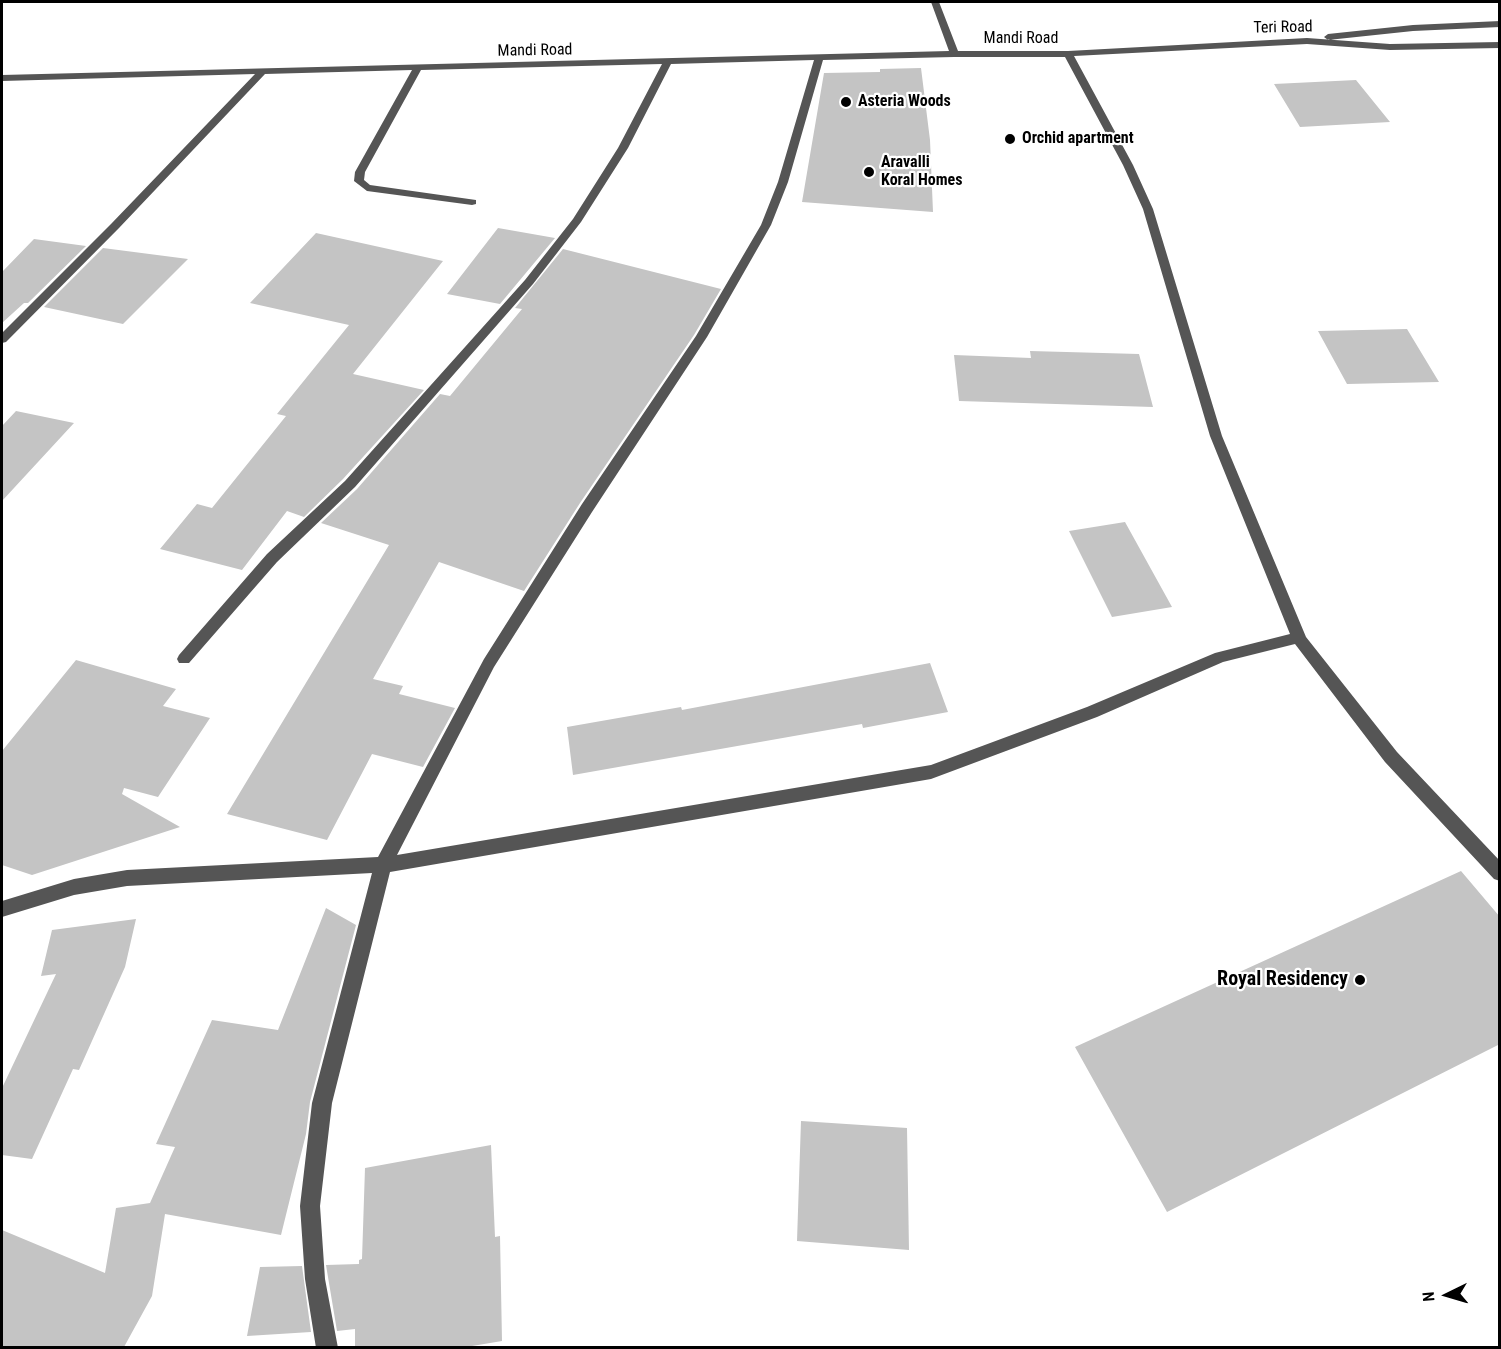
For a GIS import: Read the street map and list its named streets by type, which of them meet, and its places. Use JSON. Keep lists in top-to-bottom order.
{
  "streets": {
    "street": ["Teri Road", "Mandi Road"]
  },
  "crossings": [
    ["Teri Road", "Mandi Road"]
  ],
  "places": [
    "Asteria Woods",
    "Orchid apartment",
    "Aravalli Koral Homes",
    "Royal Residency"
  ],
  "north": "left"
}
